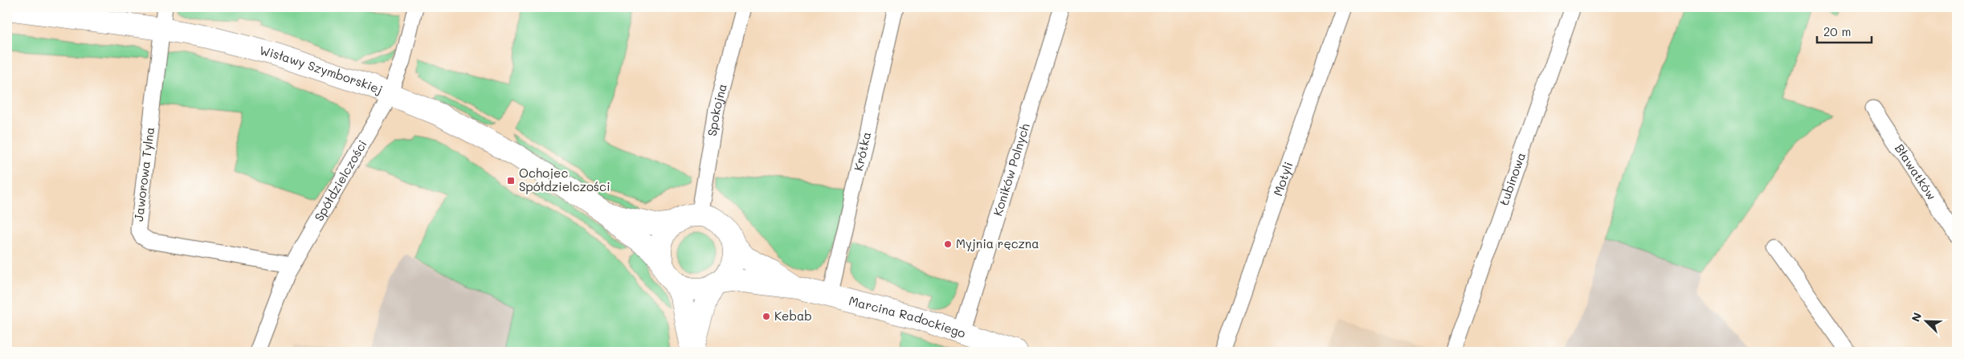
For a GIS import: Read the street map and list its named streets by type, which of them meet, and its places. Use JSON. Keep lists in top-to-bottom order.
{
  "streets": {
    "street": [
      "Wisławy Szymborskiej",
      "Spokojna",
      "Krótka",
      "Koników Polnych",
      "Bławatków",
      "Jaworowa Tylna",
      "Motyli",
      "Łubinowa",
      "Spółdzielczości",
      "Marcina Radockiego"
    ]
  },
  "crossings": [
    ["Wisławy Szymborskiej", "Spokojna"],
    ["Wisławy Szymborskiej", "Jaworowa Tylna"],
    ["Wisławy Szymborskiej", "Spółdzielczości"],
    ["Wisławy Szymborskiej", "Marcina Radockiego"],
    ["Spokojna", "Marcina Radockiego"],
    ["Krótka", "Marcina Radockiego"],
    ["Koników Polnych", "Marcina Radockiego"],
    ["Jaworowa Tylna", "Spółdzielczości"]
  ],
  "places": {
    "transit": ["Ochojec Spółdzielczości"],
    "other": ["Myjnia ręczna", "Kebab"]
  },
  "scale_bar": "20 m",
  "north": "top left"
}
